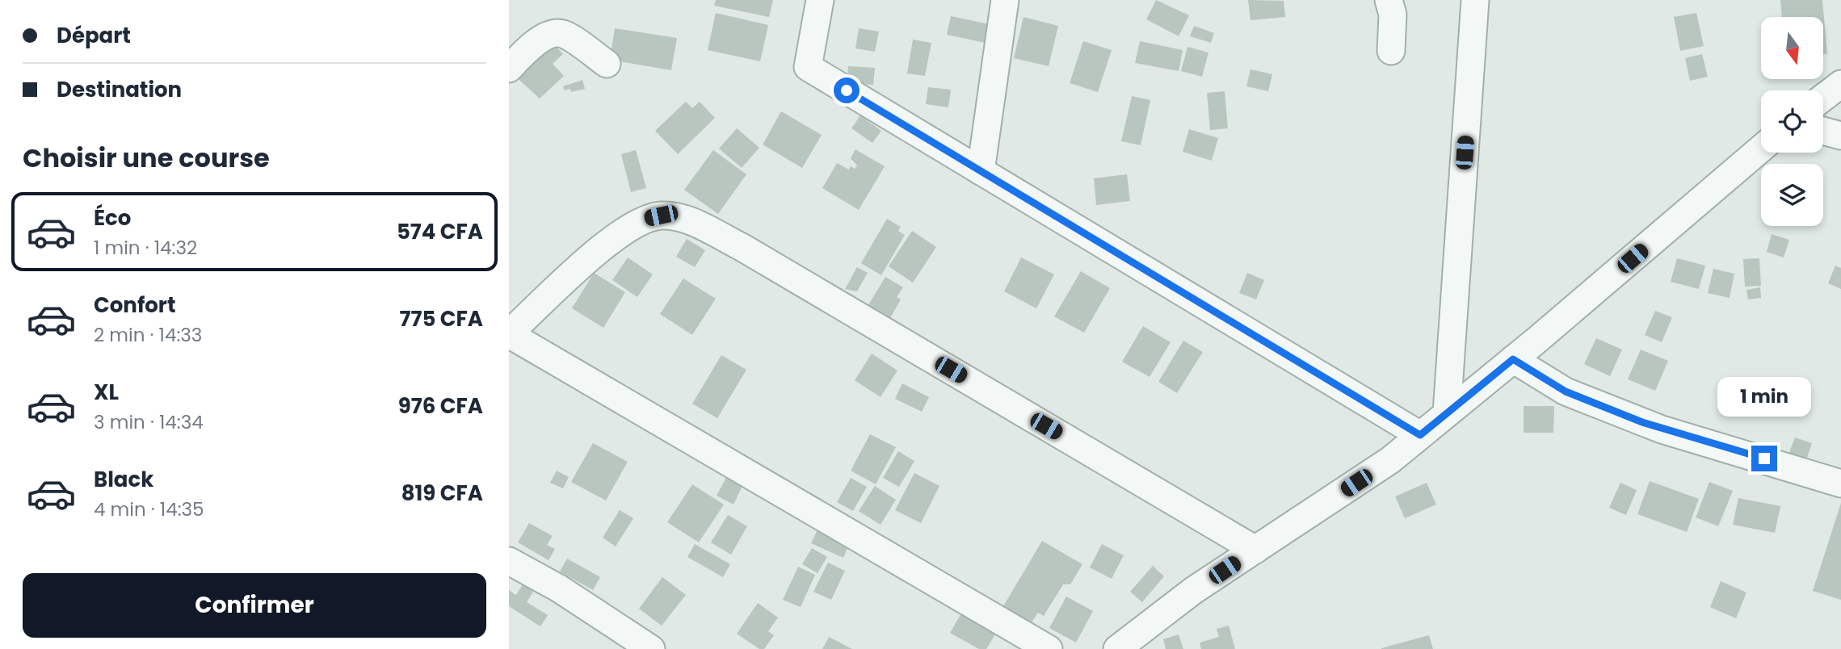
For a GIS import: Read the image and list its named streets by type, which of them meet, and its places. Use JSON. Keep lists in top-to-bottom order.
{
  "north": "bottom",
  "page": {
    "banner": ["Départ", "Destination"],
    "heading": "Choisir une course",
    "list": [
      {
        "name": "Éco",
        "note": "1 min · 14:32",
        "value": "574 CFA"
      },
      {
        "name": "Confort",
        "note": "2 min · 14:33",
        "value": "775 CFA"
      },
      {
        "name": "XL",
        "note": "3 min · 14:34",
        "value": "976 CFA"
      },
      {
        "name": "Black",
        "note": "4 min · 14:35",
        "value": "819 CFA"
      }
    ],
    "bubble": "1 min",
    "buttons": "Confirmer"
  }
}
